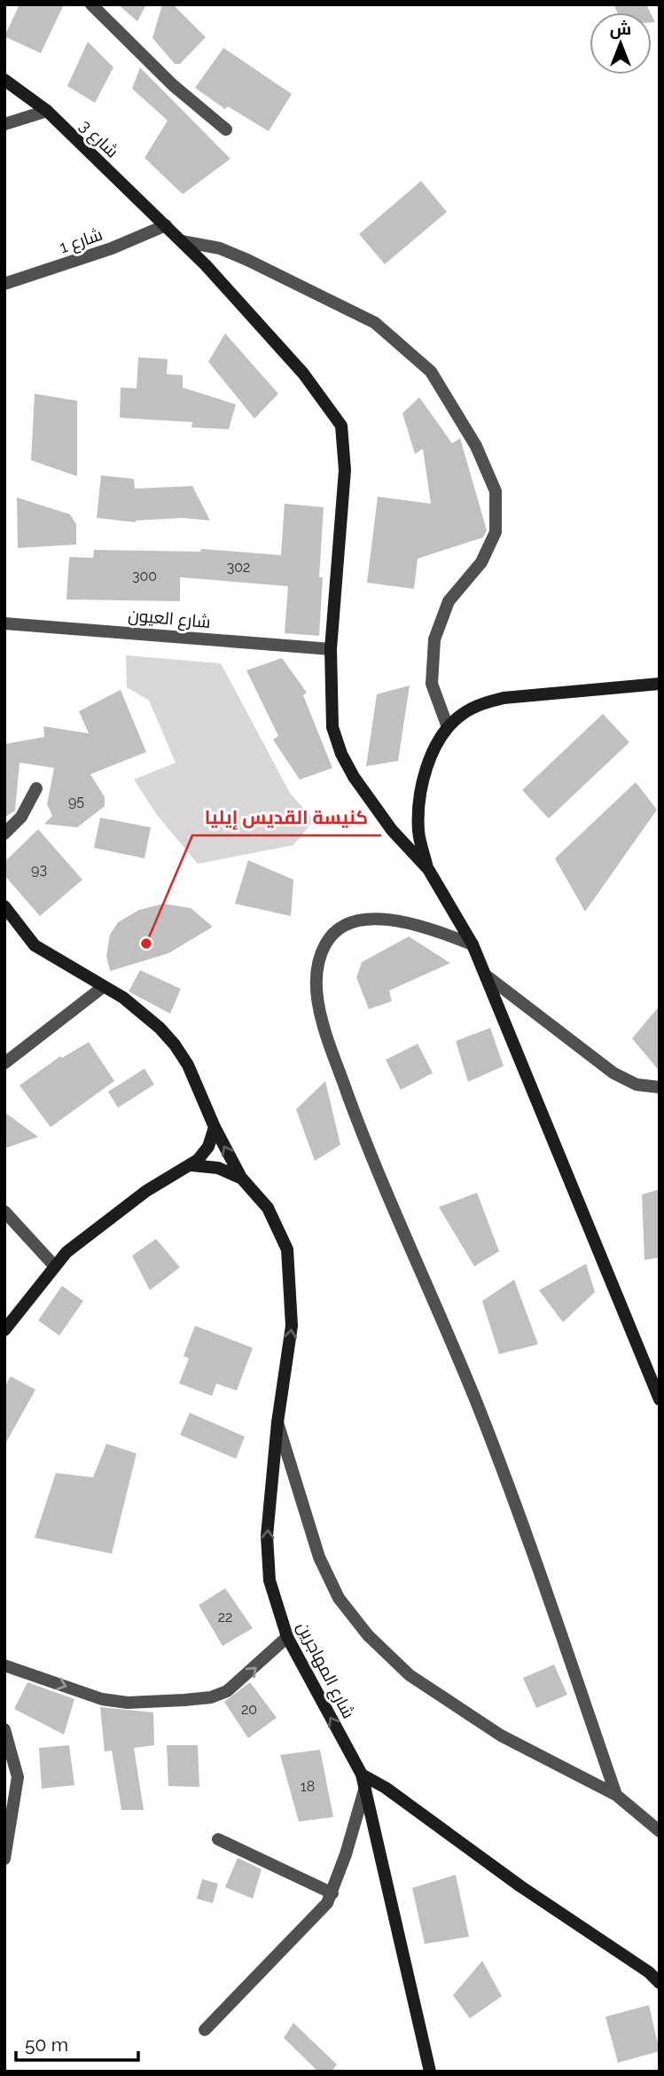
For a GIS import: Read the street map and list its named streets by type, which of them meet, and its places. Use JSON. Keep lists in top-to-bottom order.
{
  "streets": {
    "street": [
      "شارع 3",
      "شارع 1",
      "شارع العيون",
      "شارع المهاجرين"
    ]
  },
  "crossings": [
    ["شارع 3", "شارع 1"],
    ["شارع 3", "شارع العيون"]
  ],
  "one_way": ["شارع المهاجرين"],
  "places": ["كنيسة القديس إيليا"],
  "house_numbers": [
    "302",
    "300",
    "95",
    "93",
    "22",
    "20",
    "18"
  ],
  "scale_bar": "50 m",
  "north": "top"
}
